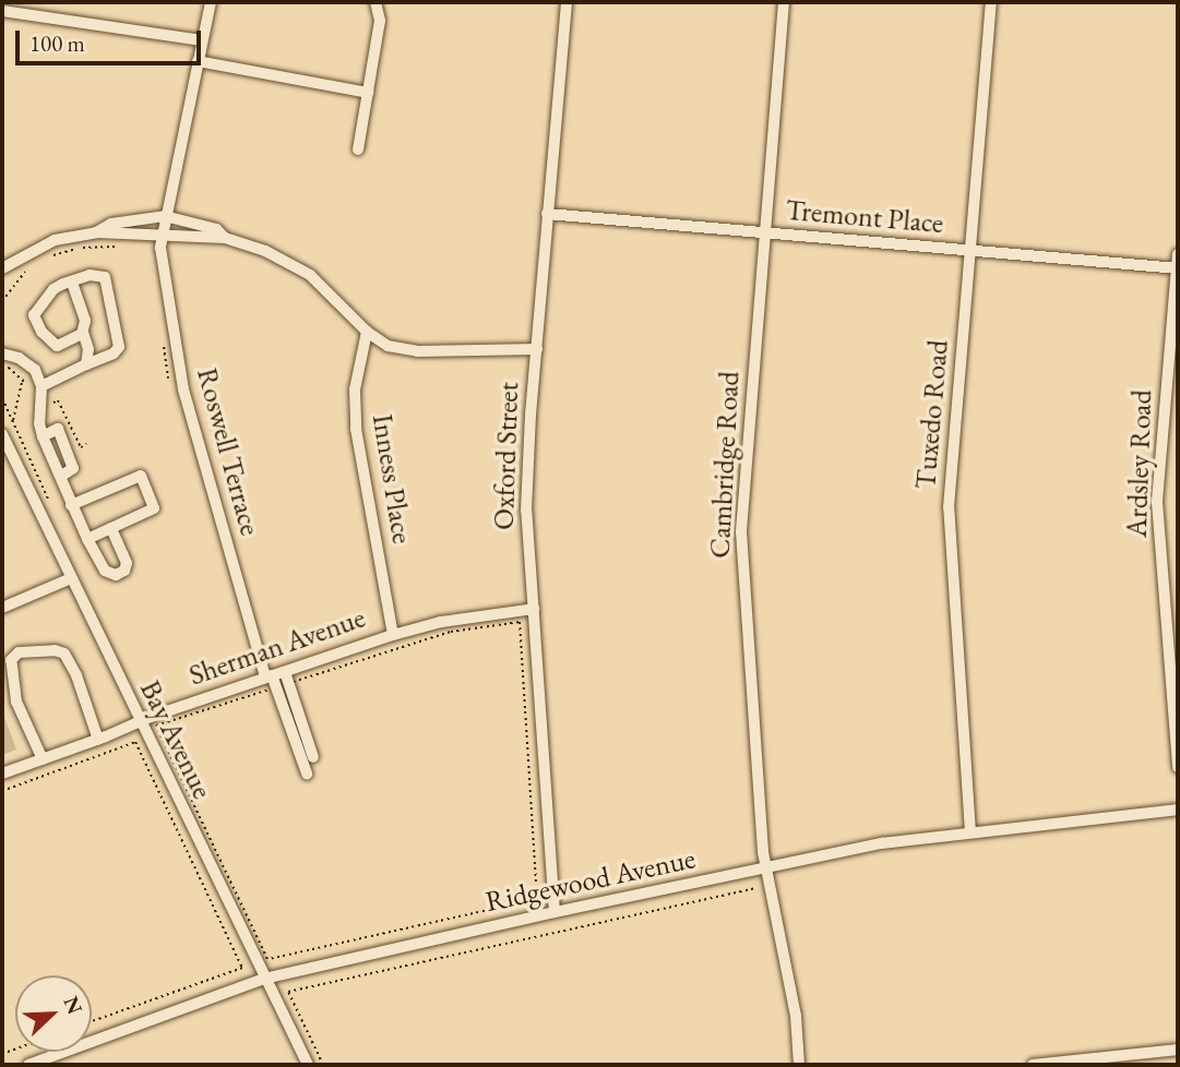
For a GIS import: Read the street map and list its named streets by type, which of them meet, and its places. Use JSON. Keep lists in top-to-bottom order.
{
  "streets": {
    "street": [
      "Tremont Place",
      "Tuxedo Road",
      "Roswell Terrace",
      "Oxford Street",
      "Ardsley Road",
      "Cambridge Road",
      "Inness Place",
      "Sherman Avenue",
      "Bay Avenue",
      "Ridgewood Avenue"
    ]
  },
  "crossings": [
    ["Tremont Place", "Tuxedo Road"],
    ["Tremont Place", "Oxford Street"],
    ["Tremont Place", "Ardsley Road"],
    ["Tremont Place", "Cambridge Road"],
    ["Tuxedo Road", "Ridgewood Avenue"],
    ["Roswell Terrace", "Sherman Avenue"],
    ["Oxford Street", "Sherman Avenue"],
    ["Oxford Street", "Ridgewood Avenue"],
    ["Cambridge Road", "Ridgewood Avenue"],
    ["Inness Place", "Sherman Avenue"],
    ["Sherman Avenue", "Bay Avenue"],
    ["Bay Avenue", "Ridgewood Avenue"]
  ],
  "scale_bar": "100 m",
  "north": "top right"
}
